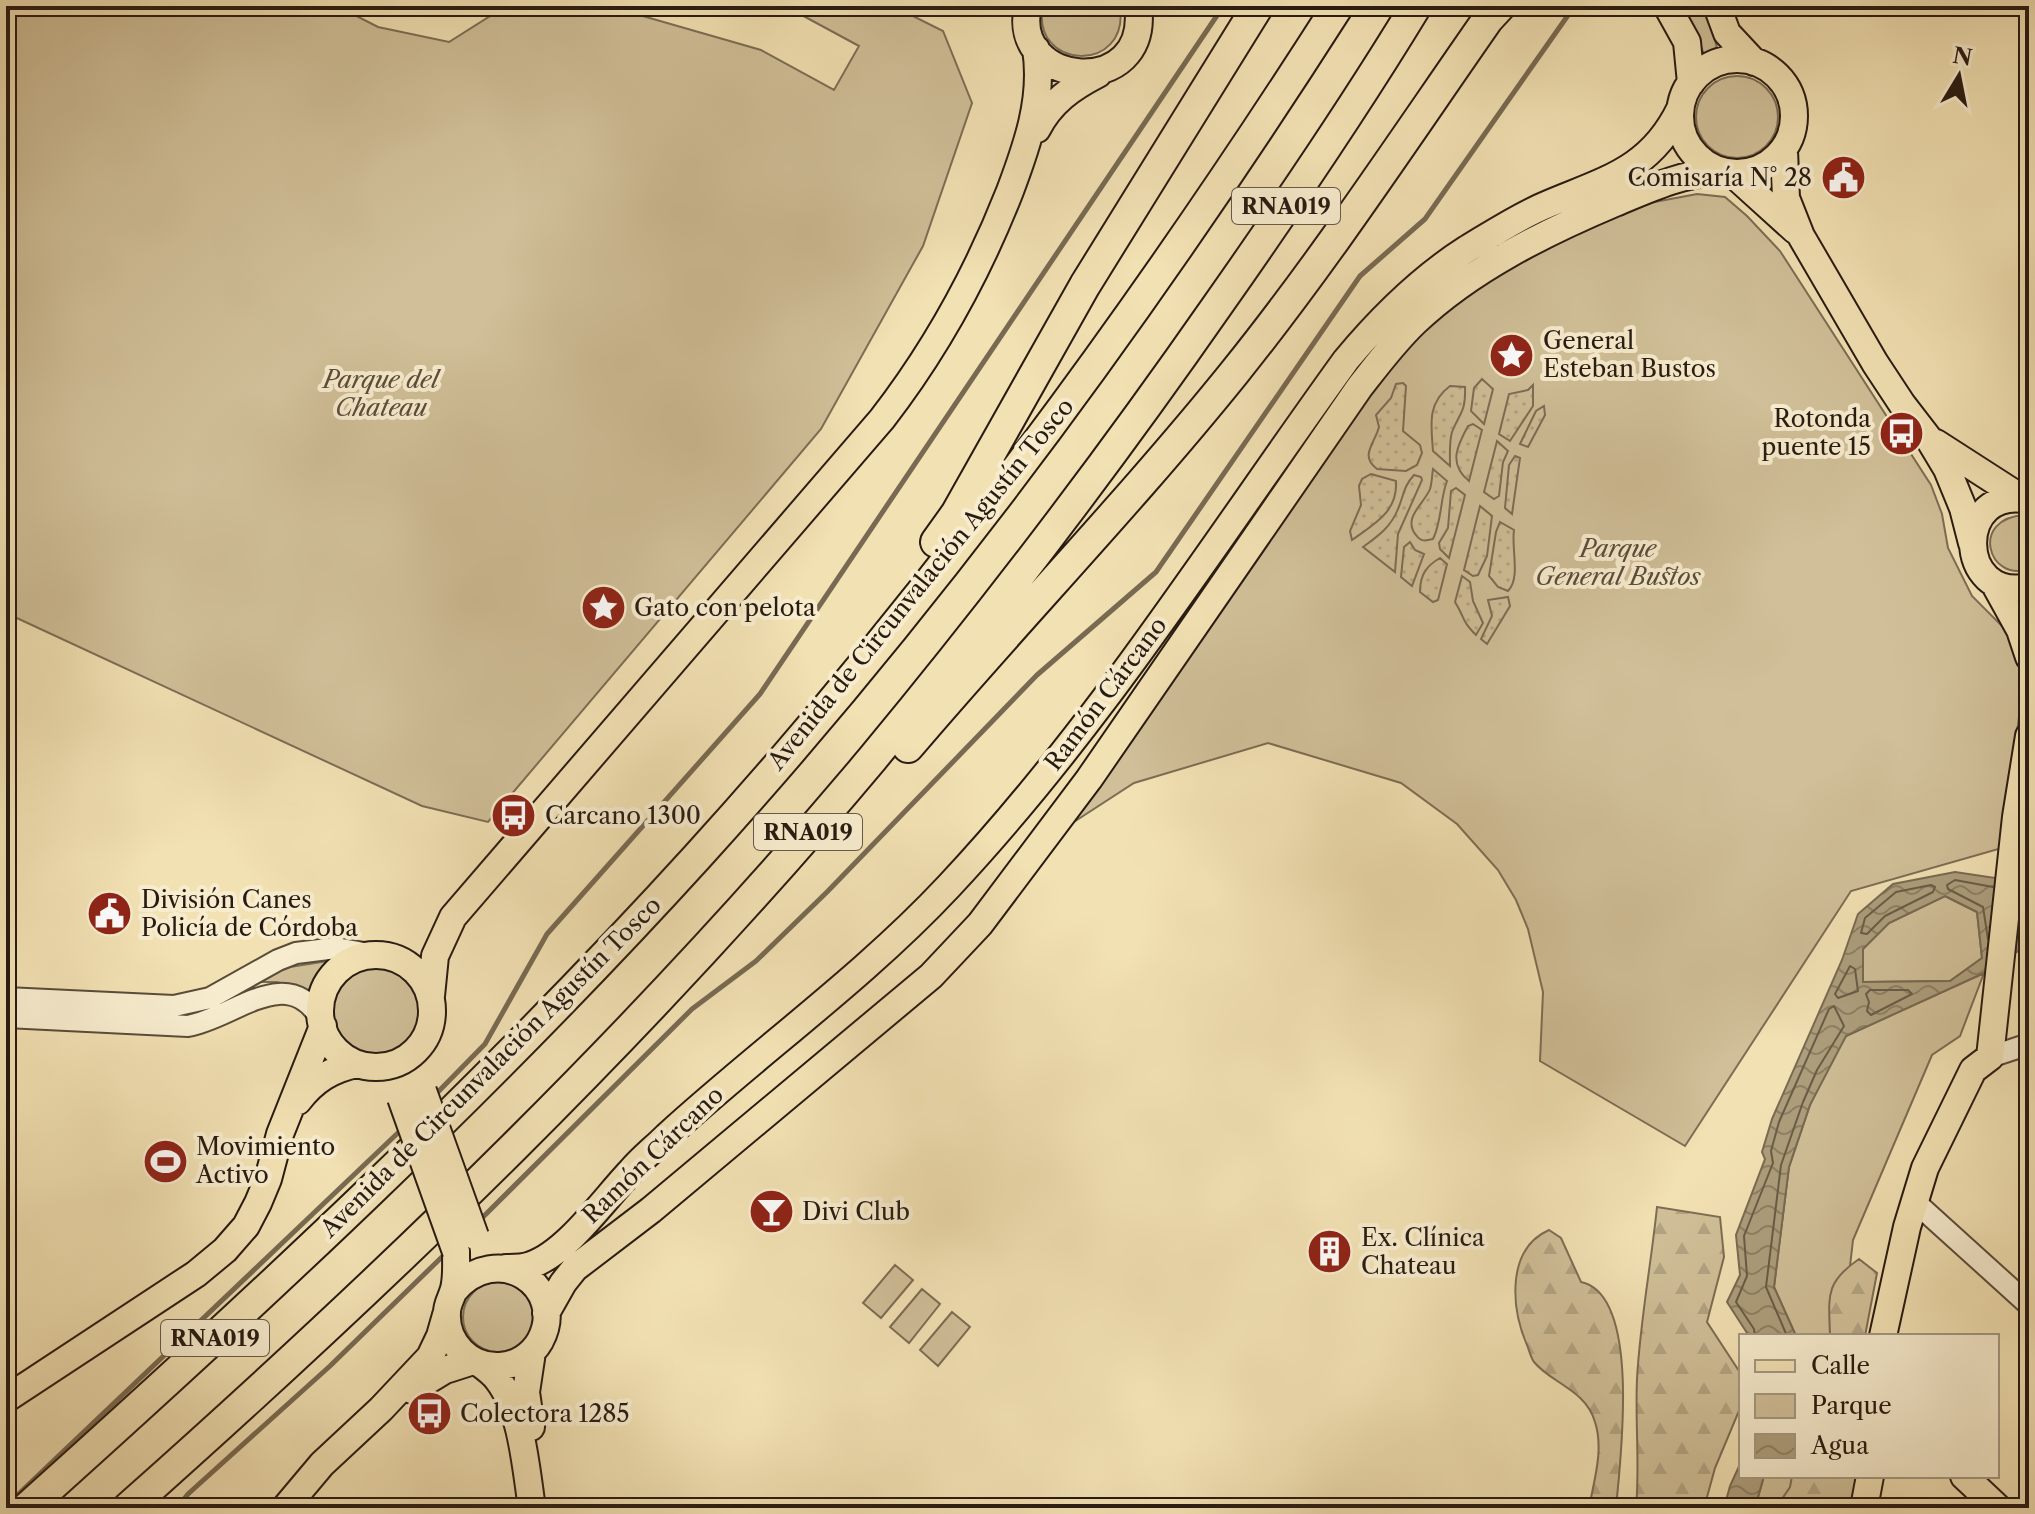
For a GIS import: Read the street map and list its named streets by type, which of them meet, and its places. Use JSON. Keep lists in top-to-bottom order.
{
  "streets": {
    "highway": ["RNA019", "Avenida de Circunvalación Agustín Tosco"],
    "main road": ["Ramón Cárcano"]
  },
  "parks": ["Parque del Chateau", "Parque General Bustos"],
  "places": {
    "public building": ["Comisaría N° 28", "División Canes Policía de Córdoba"],
    "place": ["General Esteban Bustos", "Gato con pelota"],
    "bus stop": ["Rotonda puente 15", "Carcano 1300", "Colectora 1285"],
    "sports": ["Movimiento Activo"],
    "bar": ["Divi Club"],
    "building": ["Ex. Clínica Chateau"]
  },
  "legend": ["Calle", "Parque", "Agua"],
  "north": "top"
}
